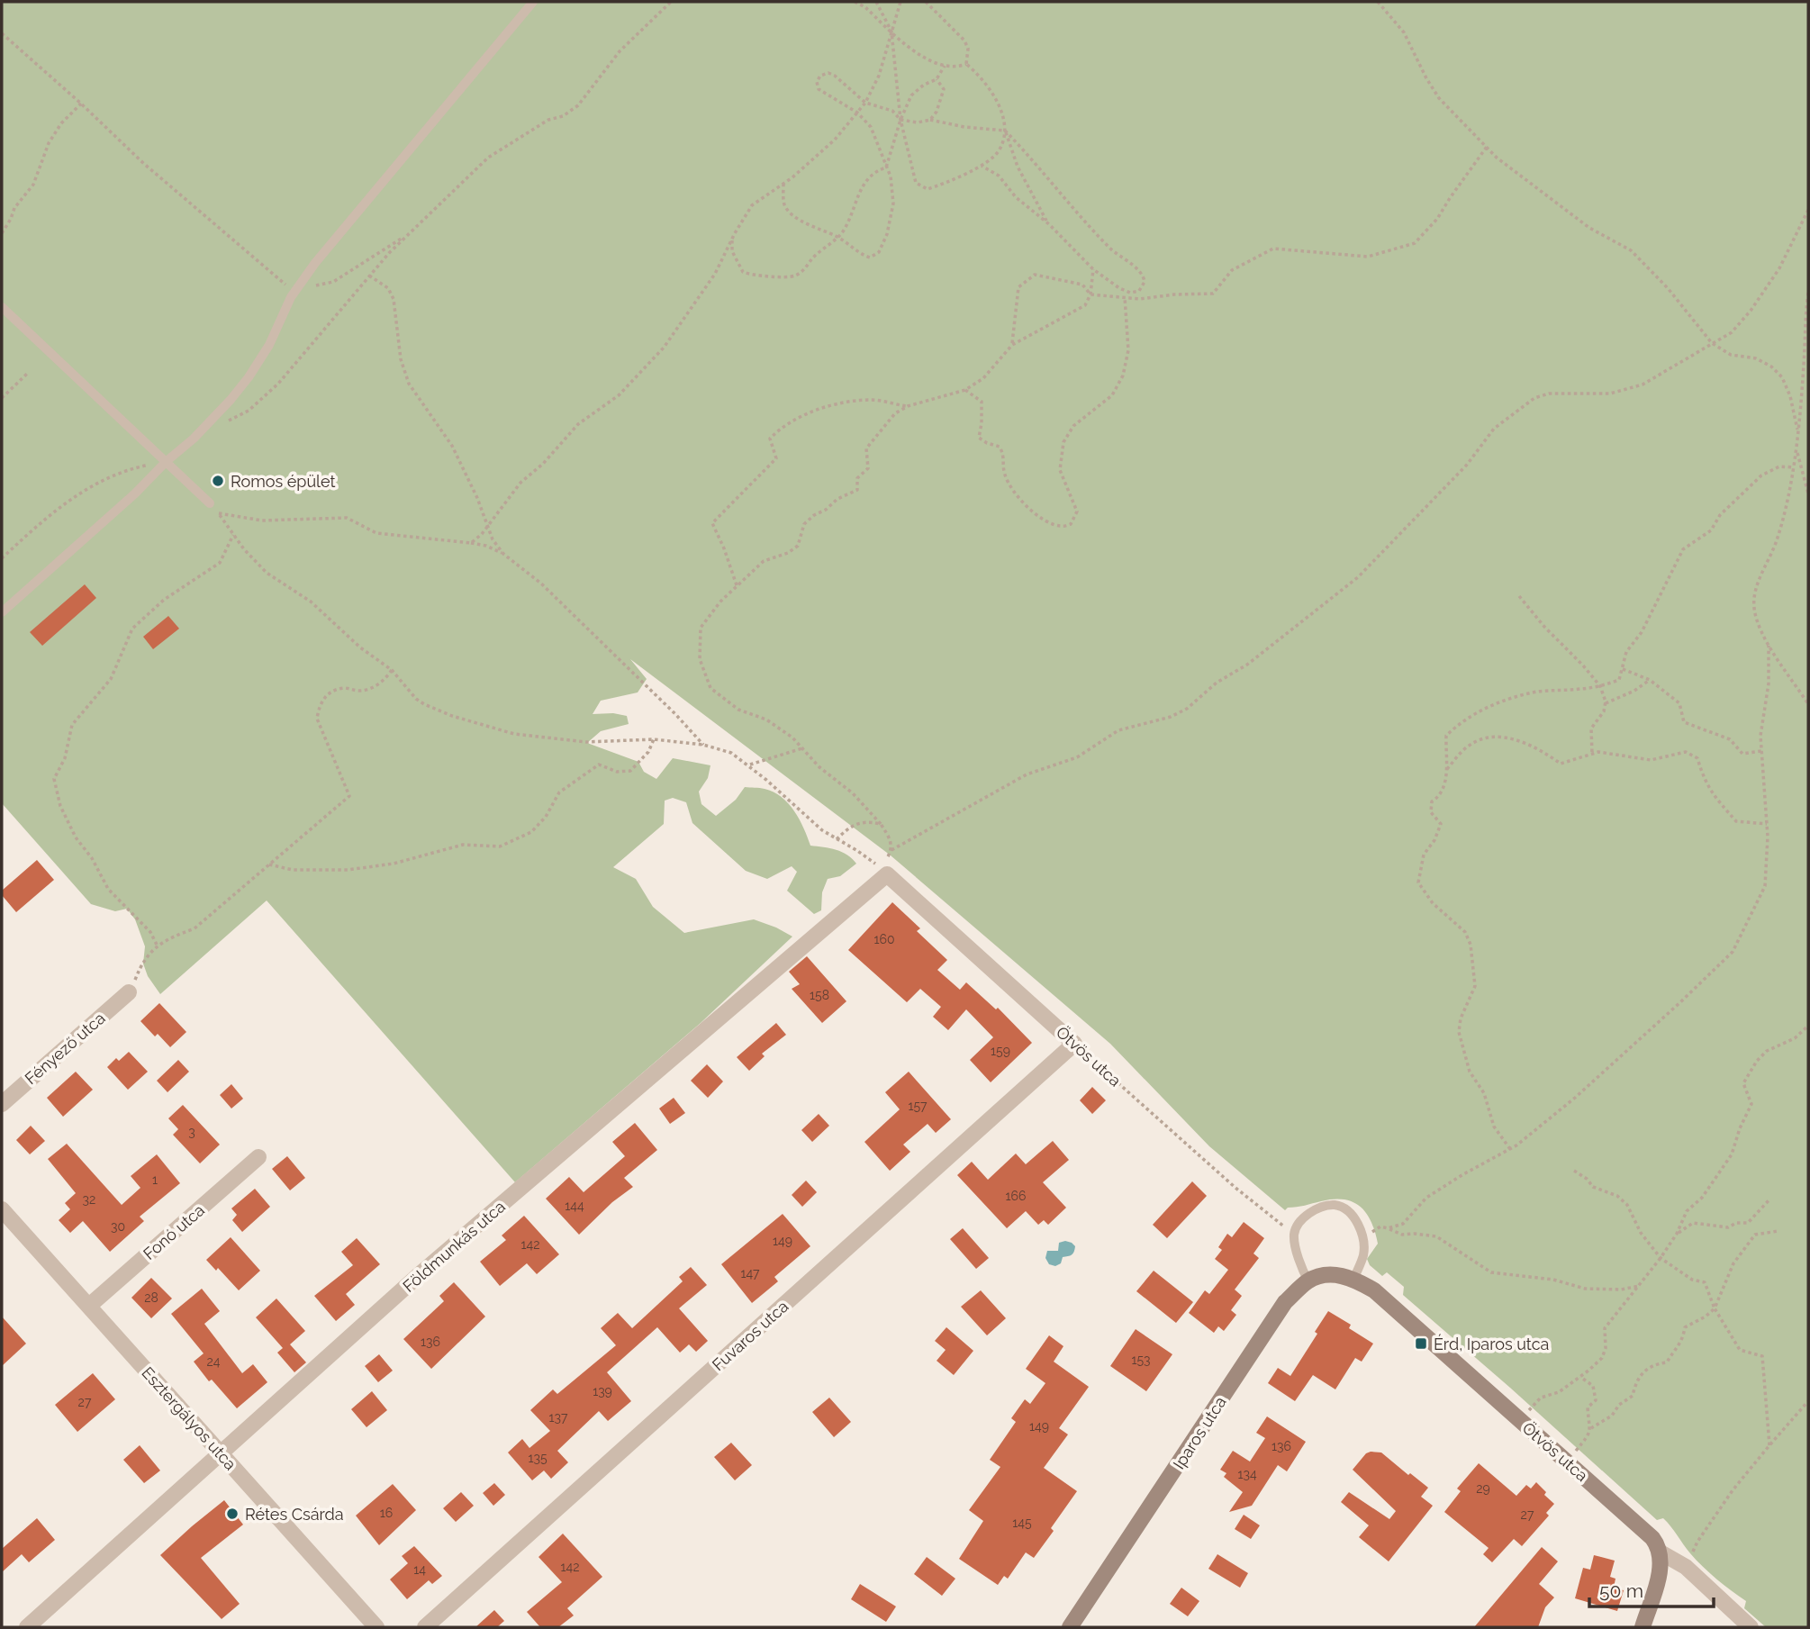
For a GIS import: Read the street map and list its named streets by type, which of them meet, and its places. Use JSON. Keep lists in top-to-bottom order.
{
  "streets": {
    "street": [
      "Fényező utca",
      "Ötvös utca",
      "Fonó utca",
      "Földmunkás utca",
      "Fuvaros utca",
      "Esztergályos utca",
      "Iparos utca"
    ]
  },
  "crossings": [
    ["Ötvös utca", "Földmunkás utca"],
    ["Ötvös utca", "Fuvaros utca"],
    ["Ötvös utca", "Iparos utca"],
    ["Fonó utca", "Esztergályos utca"],
    ["Földmunkás utca", "Esztergályos utca"]
  ],
  "places": {
    "other": ["Romos épület", "Rétes Csárda"],
    "transit": ["Érd, Iparos utca"]
  },
  "house_numbers": [
    "160",
    "158",
    "159",
    "157",
    "3",
    "1",
    "166",
    "32",
    "144",
    "30",
    "149",
    "142",
    "147",
    "28",
    "136",
    "153",
    "24",
    "139",
    "27",
    "137",
    "149",
    "136",
    "135",
    "134",
    "29",
    "16",
    "27",
    "145",
    "142",
    "14"
  ],
  "scale_bar": "50 m"
}
